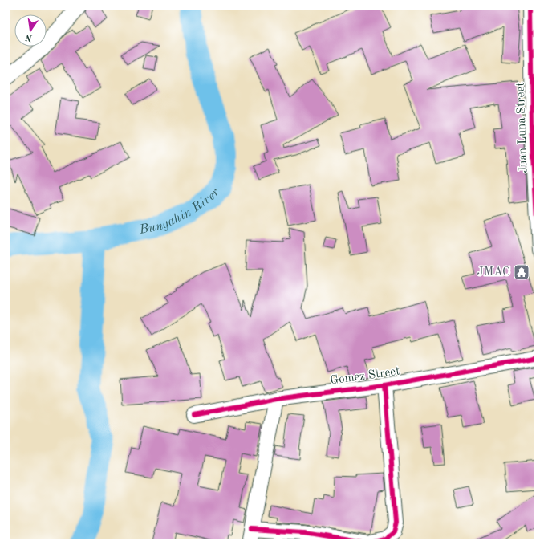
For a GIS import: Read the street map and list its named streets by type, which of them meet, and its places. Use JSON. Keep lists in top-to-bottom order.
{
  "streets": {
    "street": ["Juan Luna Street", "Gomez Street"]
  },
  "water": ["Bungahin River"],
  "places": {
    "temple": ["JMAC"]
  },
  "north": "bottom"
}
